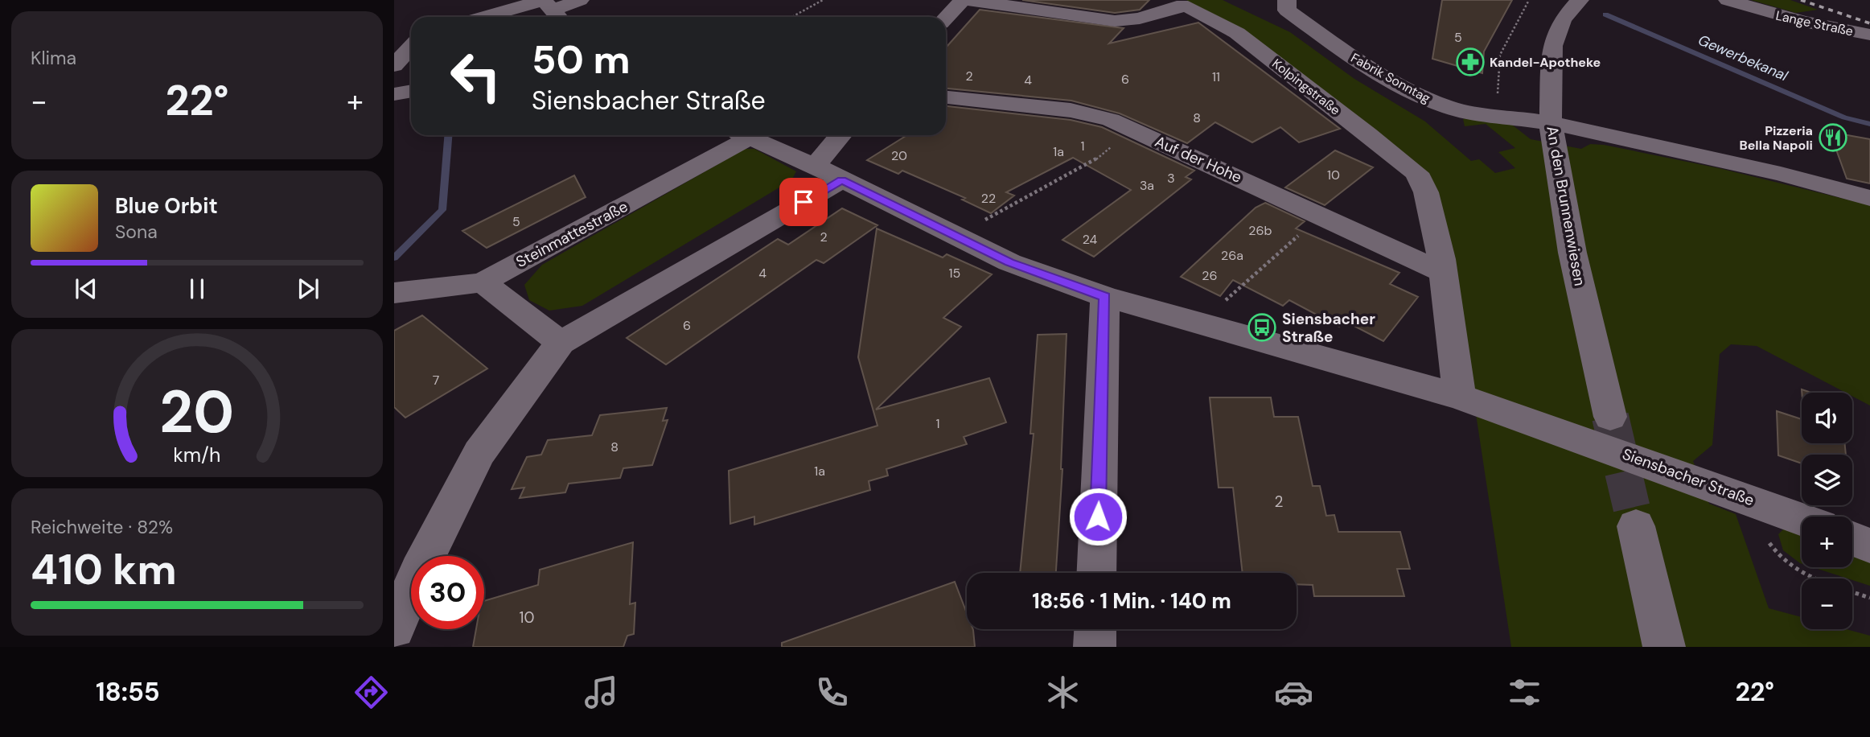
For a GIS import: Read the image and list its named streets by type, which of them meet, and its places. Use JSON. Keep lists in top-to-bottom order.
{
  "streets": {
    "street": [
      "Lange Straße",
      "Fabrik Sonntag",
      "Kolpingstraße",
      "Auf der Hohe",
      "An den Brunnenwiesen",
      "Steinmattestraße",
      "Siensbacher Straße"
    ]
  },
  "crossings": [
    ["Fabrik Sonntag", "An den Brunnenwiesen"],
    ["Kolpingstraße", "Auf der Hohe"],
    ["Kolpingstraße", "Siensbacher Straße"]
  ],
  "water": ["Gewerbekanal"],
  "places": {
    "pharmacy": ["Kandel-Apotheke"],
    "restaurant": ["Pizzeria Bella Napoli"],
    "bus stop": ["Siensbacher Straße"]
  },
  "house_numbers": [
    "5",
    "2",
    "11",
    "6",
    "4",
    "8",
    "1",
    "1a",
    "20",
    "10",
    "3",
    "3a",
    "22",
    "5",
    "26b",
    "2",
    "24",
    "26a",
    "4",
    "15",
    "26",
    "6",
    "7",
    "1",
    "8",
    "1a",
    "2",
    "10"
  ],
  "page": {
    "tile": [
      "Klima",
      ["Reichweite · 82%", "410 km"]
    ],
    "turn": ["50 m", "Siensbacher Straße"],
    "heat": ["−", "22°", "+"],
    "song": ["Blue Orbit", "Sona"],
    "map_buttons": ["+", "−"],
    "limit": "30",
    "trip": "18:56 · 1 Min. · 140 m",
    "tabs": ["18:55", "22°"],
    "gauge": ["20", "km/h"]
  }
}
